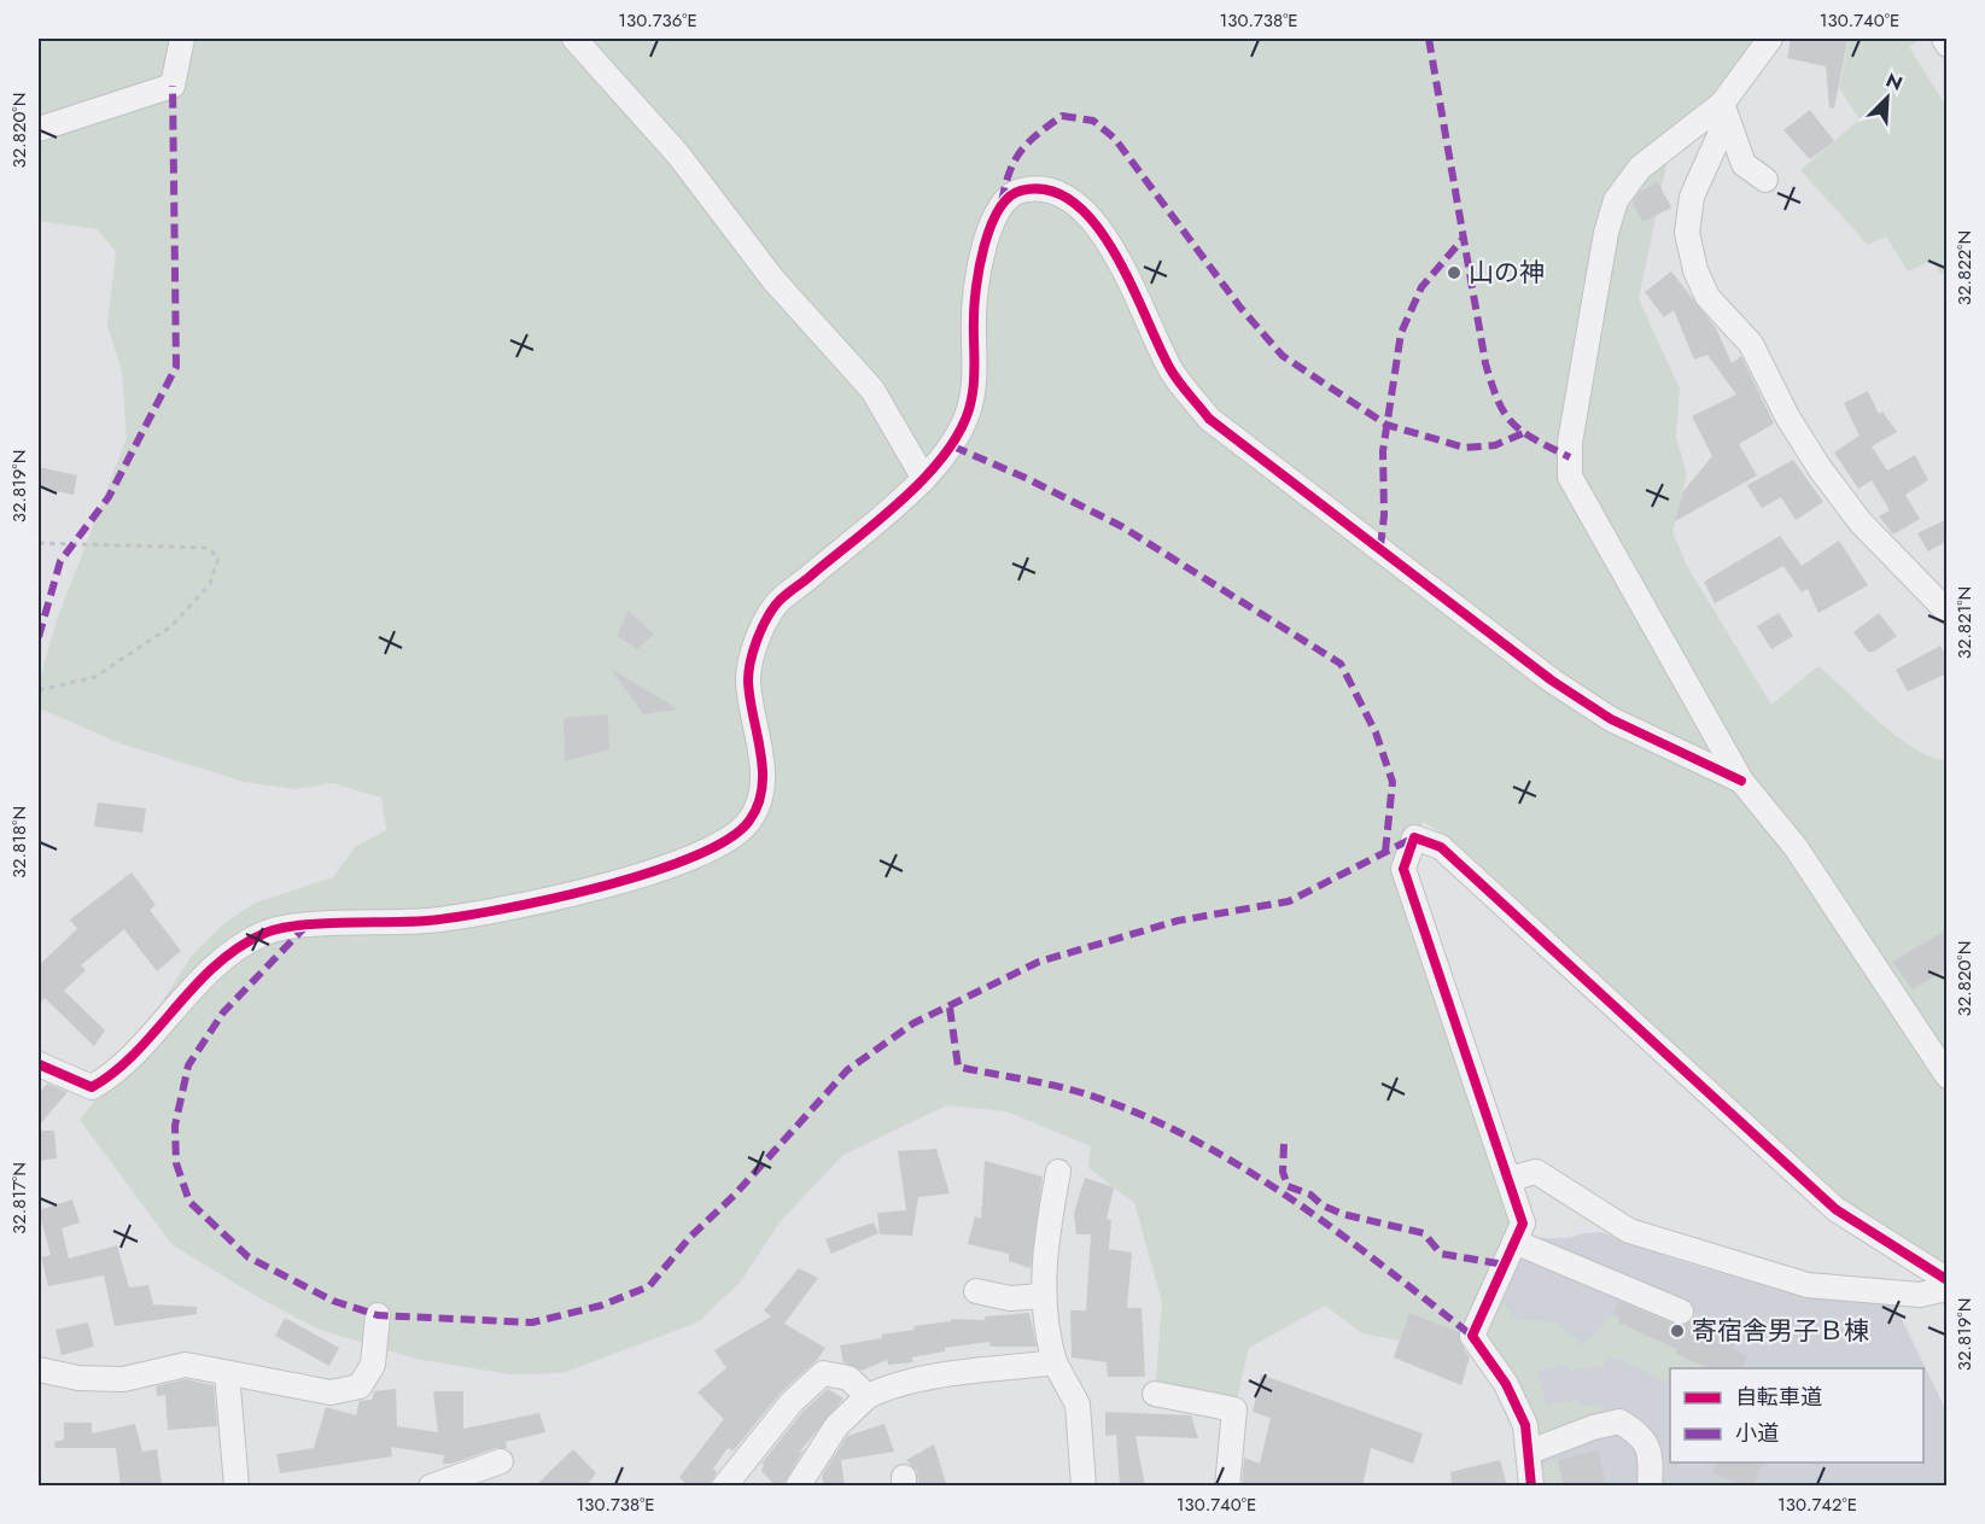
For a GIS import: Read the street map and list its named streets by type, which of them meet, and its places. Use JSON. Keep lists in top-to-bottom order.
{
  "places": ["山の神", "寄宿舎男子Ｂ棟"],
  "legend": ["自転車道", "小道"],
  "north": "top right",
  "coordinates": [
    "130.736°E",
    "130.738°E",
    "130.740°E",
    "32.820°N",
    "32.822°N",
    "32.819°N",
    "32.821°N",
    "32.818°N",
    "32.817°N",
    "130.742°E"
  ]
}
